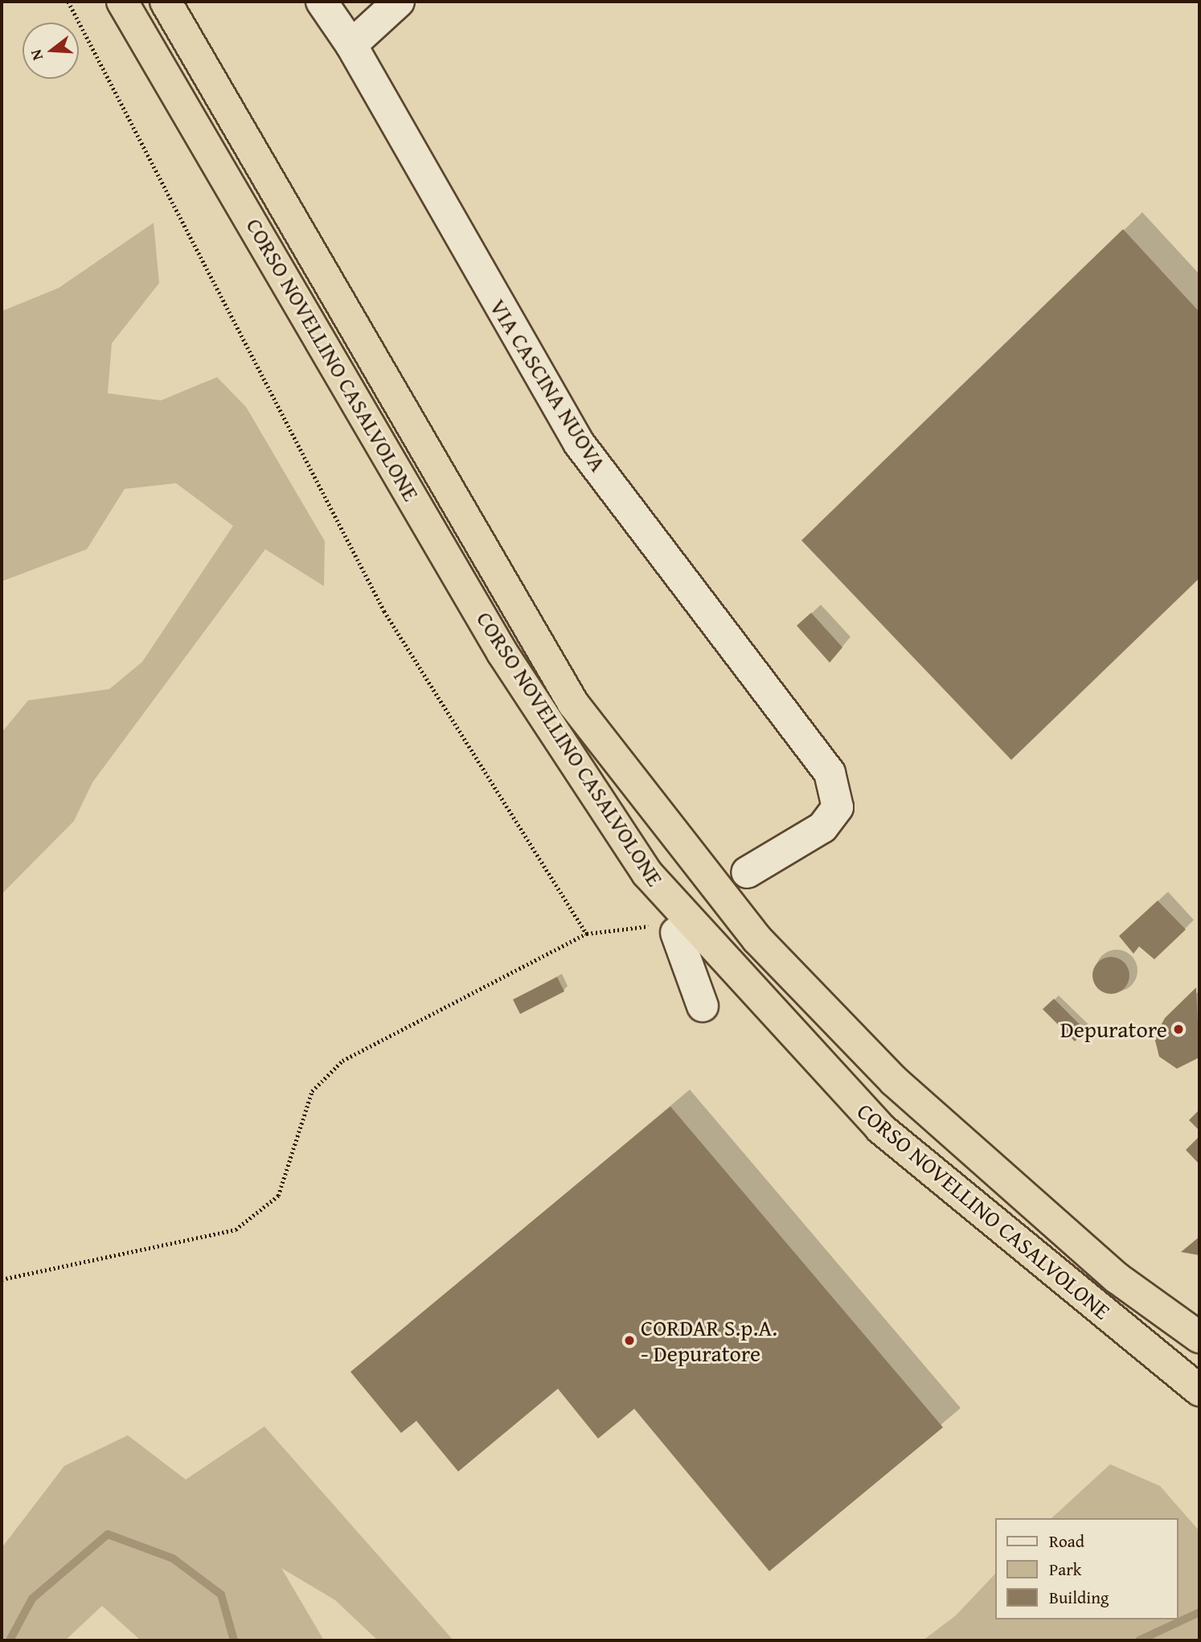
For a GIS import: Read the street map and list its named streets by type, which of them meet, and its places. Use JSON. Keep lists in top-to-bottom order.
{
  "streets": {
    "highway": ["CORSO NOVELLINO CASALVOLONE"],
    "street": ["VIA CASCINA NUOVA"]
  },
  "places": ["Depuratore", "CORDAR S.p.A. - Depuratore"],
  "legend": ["Road", "Park", "Building"],
  "north": "left"
}
